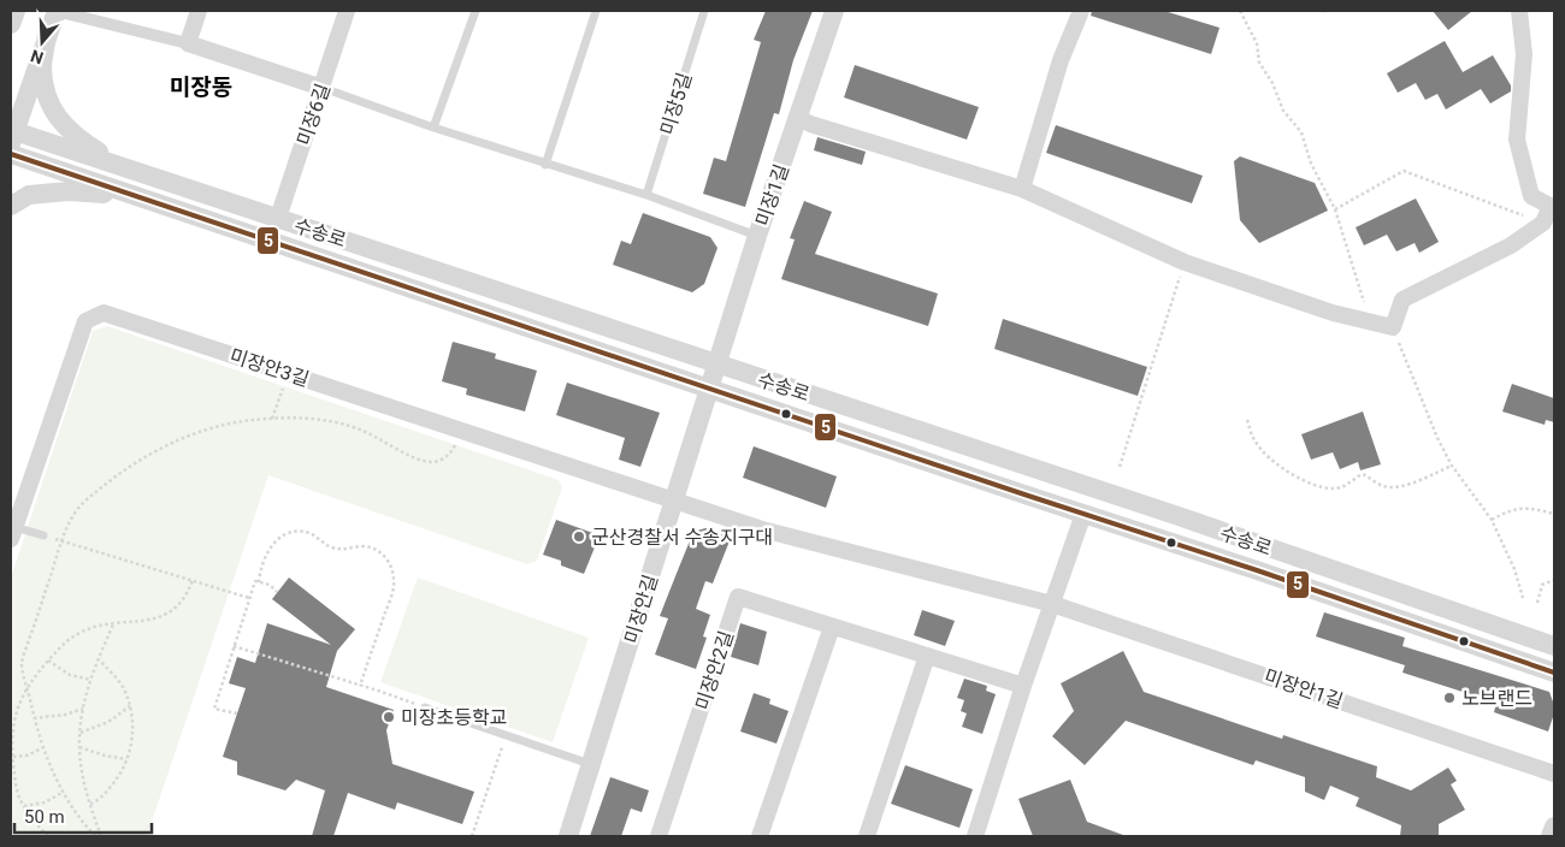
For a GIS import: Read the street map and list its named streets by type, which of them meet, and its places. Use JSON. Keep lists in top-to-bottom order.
{
  "streets": {
    "street": [
      "미장6길",
      "미장1길",
      "수송로",
      "미장안3길",
      "미장안길",
      "미장안2길",
      "미장안1길"
    ],
    "lane": ["미장5길"]
  },
  "crossings": [
    ["미장6길", "수송로"],
    ["미장1길", "수송로"],
    ["미장1길", "미장안길"],
    ["수송로", "미장안길"],
    ["미장안3길", "미장안길"],
    ["미장안3길", "미장안1길"],
    ["미장안길", "미장안1길"]
  ],
  "districts": ["미장동"],
  "places": ["군산경찰서 수송지구대", "노브랜드", "미장초등학교"],
  "lines": ["transit line 5"],
  "scale_bar": "50 m",
  "north": "bottom"
}
